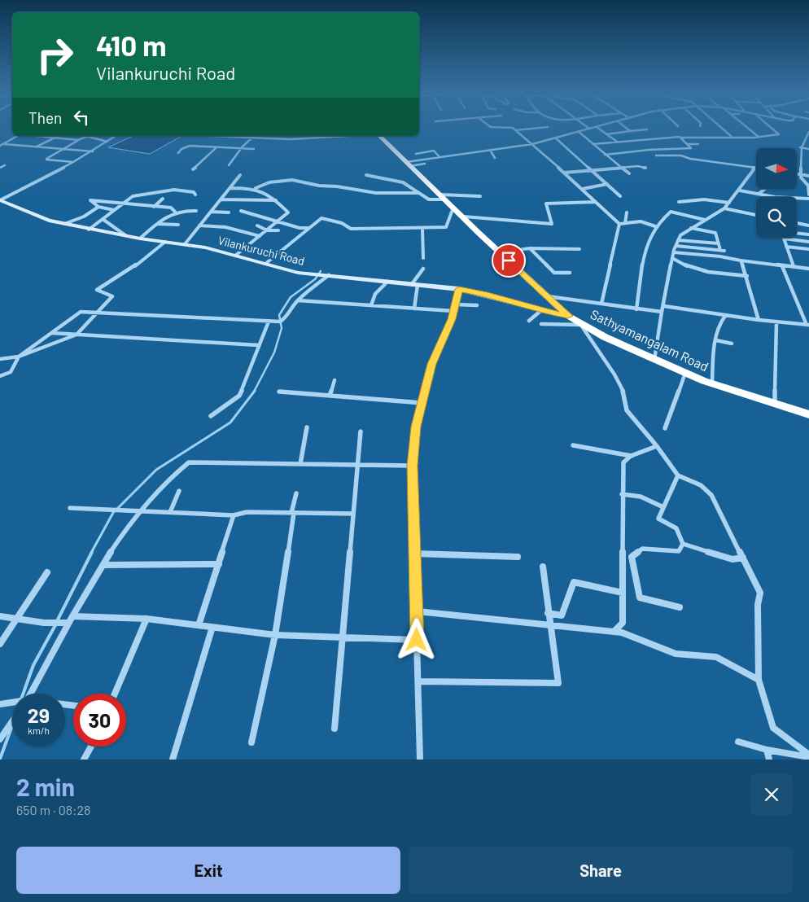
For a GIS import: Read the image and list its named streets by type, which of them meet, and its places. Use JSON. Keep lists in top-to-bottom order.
{
  "streets": {
    "highway": ["Sathyamangalam Road"],
    "street": ["Vilankuruchi Road"]
  },
  "crossings": [
    ["Vilankuruchi Road", "Sathyamangalam Road"]
  ],
  "north": "right",
  "page": {
    "turn": ["410 m", "Vilankuruchi Road"],
    "then": "Then",
    "speed": "29 km/h",
    "limit": "30",
    "heading": ["2 min", "650 m · 08:28"],
    "buttons": ["Exit", "Share"]
  }
}
